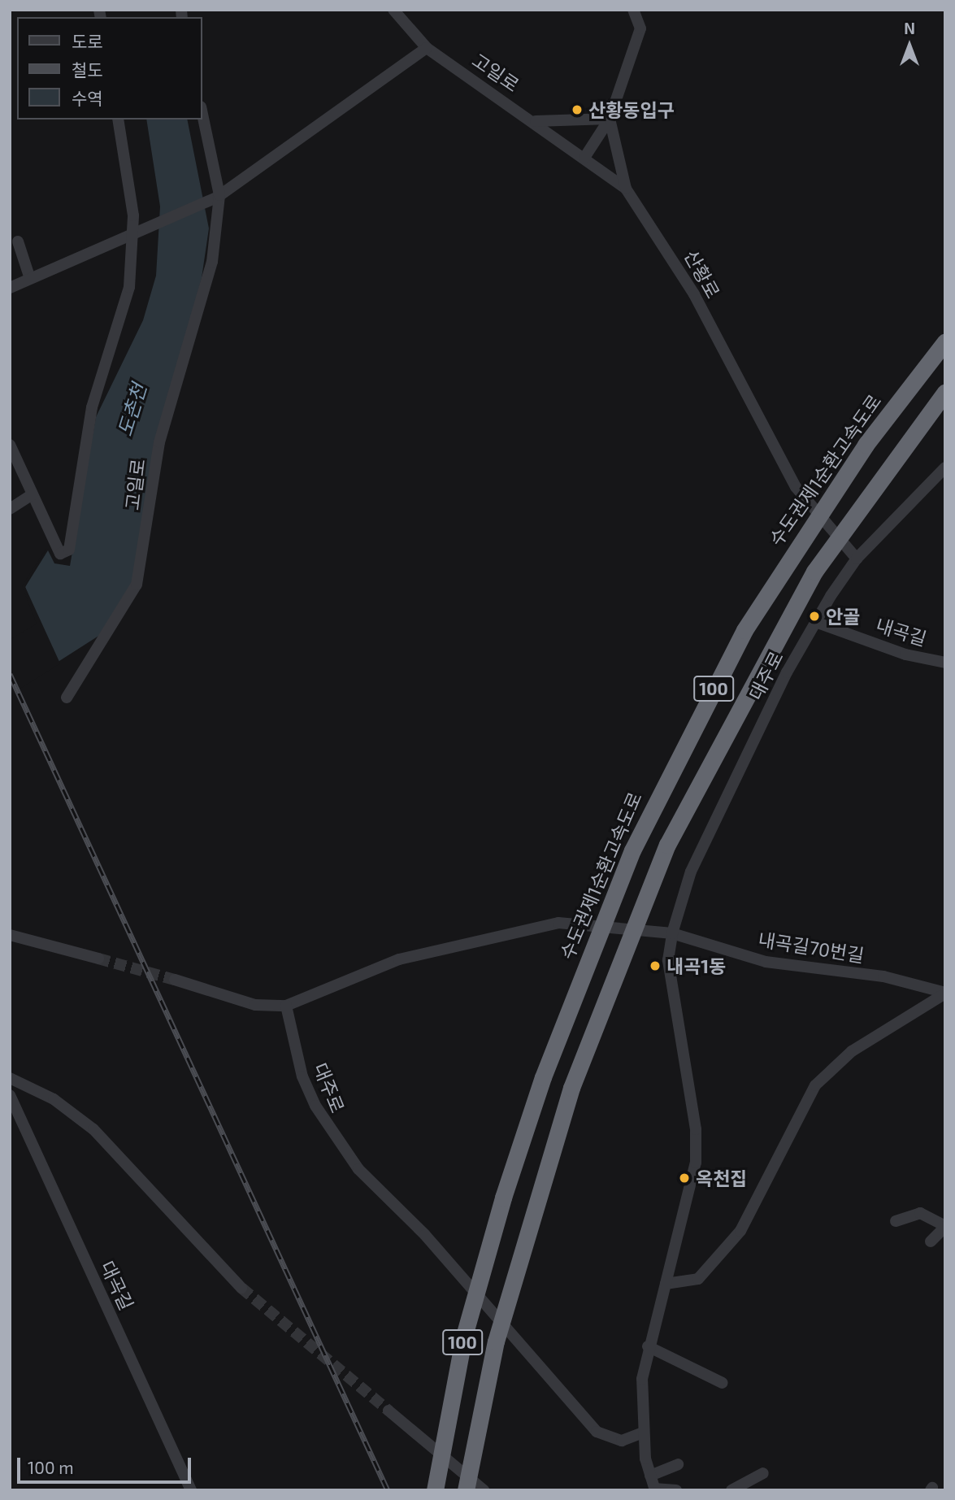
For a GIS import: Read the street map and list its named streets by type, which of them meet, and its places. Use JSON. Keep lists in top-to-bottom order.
{
  "streets": {
    "highway": ["수도권제1순환고속도로", "100"],
    "street": [
      "고일로",
      "산황로",
      "내곡길",
      "대주로",
      "내곡길70번길",
      "대곡길"
    ]
  },
  "crossings": [
    ["고일로", "산황로"],
    ["산황로", "대주로"],
    ["내곡길", "대주로"],
    ["대주로", "내곡길70번길"]
  ],
  "water": ["도촌천"],
  "places": [
    "산황동입구",
    "안골",
    "내곡1동",
    "옥천집"
  ],
  "legend": ["도로", "철도", "수역"],
  "scale_bar": "100 m",
  "north": "top"
}
